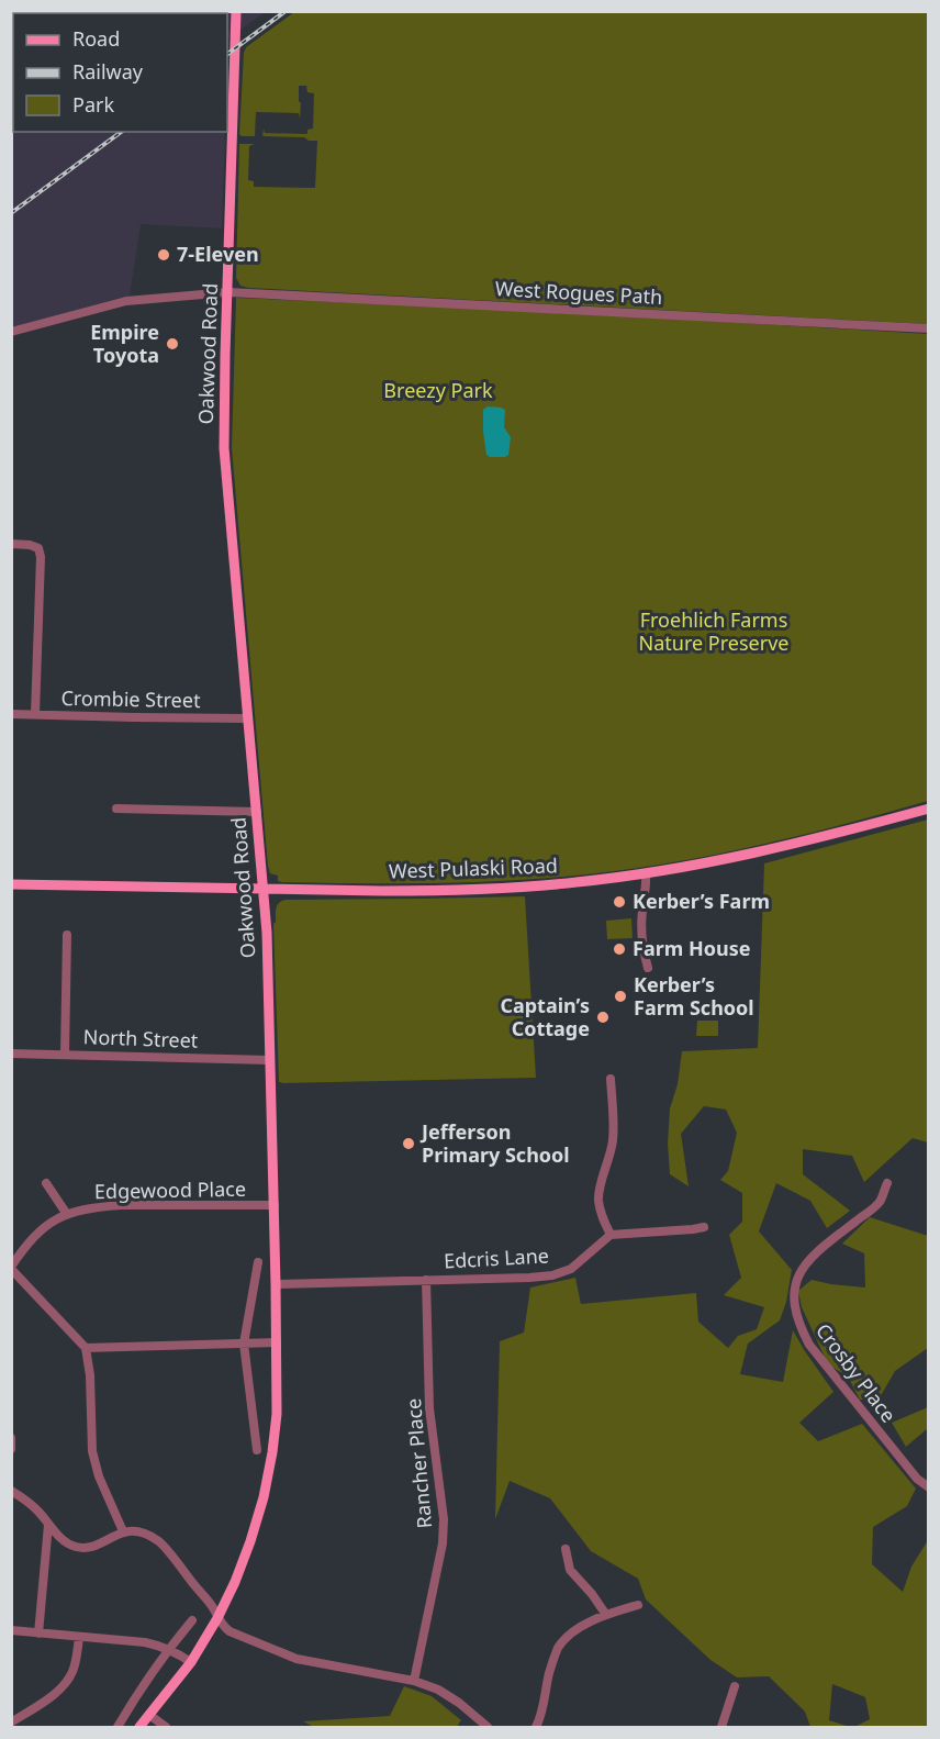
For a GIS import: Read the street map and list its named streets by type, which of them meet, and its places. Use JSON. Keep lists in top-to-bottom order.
{
  "streets": {
    "main road": ["Oakwood Road", "West Pulaski Road"],
    "street": [
      "West Rogues Path",
      "Crombie Street",
      "North Street",
      "Edgewood Place",
      "Edcris Lane",
      "Crosby Place",
      "Rancher Place"
    ]
  },
  "crossings": [
    ["West Rogues Path", "Oakwood Road"],
    ["Oakwood Road", "Crombie Street"],
    ["Oakwood Road", "West Pulaski Road"],
    ["Oakwood Road", "North Street"],
    ["Oakwood Road", "Edgewood Place"],
    ["Oakwood Road", "Edcris Lane"],
    ["Edcris Lane", "Rancher Place"]
  ],
  "parks": ["Breezy Park", "Froehlich Farms Nature Preserve"],
  "places": [
    "7-Eleven",
    "Empire Toyota",
    "Kerber’s Farm",
    "Farm House",
    "Kerber’s Farm School",
    "Captain’s Cottage",
    "Jefferson Primary School"
  ],
  "legend": ["Road", "Railway", "Park"]
}
